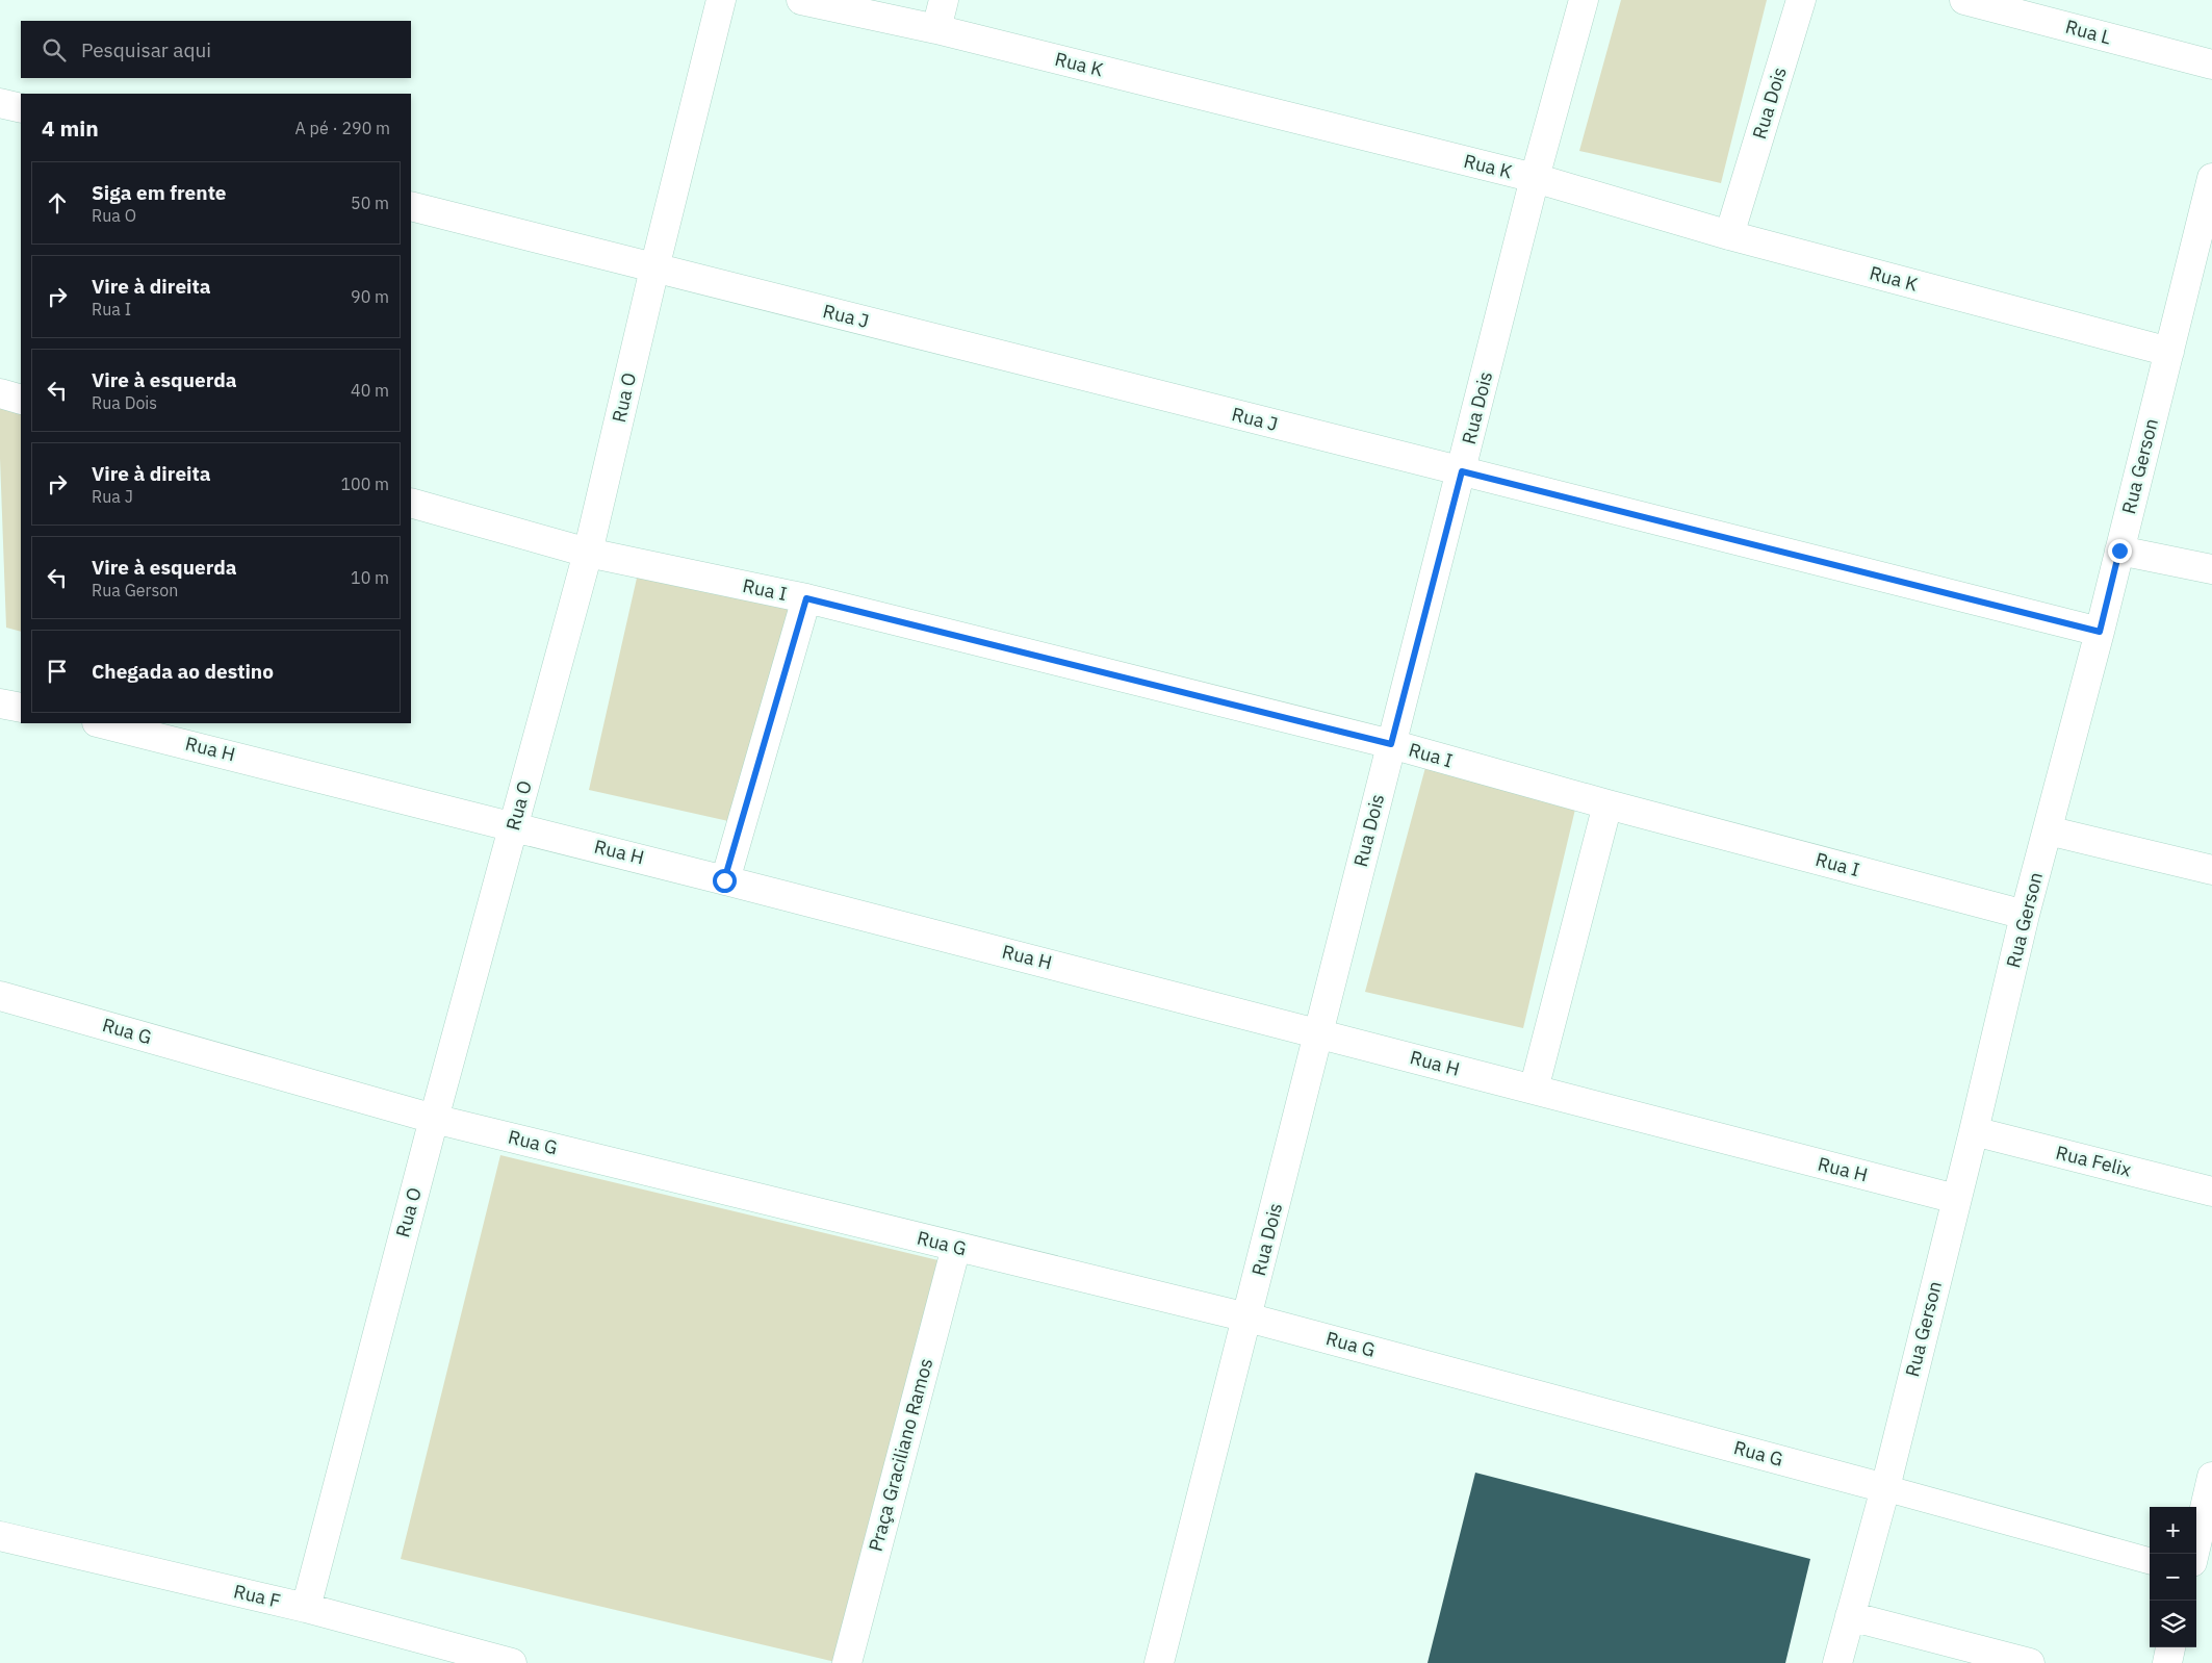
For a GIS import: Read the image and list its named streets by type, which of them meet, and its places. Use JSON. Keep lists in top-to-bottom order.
{
  "streets": {
    "street": [
      "Rua L",
      "Rua K",
      "Rua Dois",
      "Rua J",
      "Rua O",
      "Rua Gerson",
      "Rua I",
      "Rua H",
      "Rua G",
      "Rua Felix",
      "Praça Graciliano Ramos",
      "Rua F"
    ]
  },
  "crossings": [
    ["Rua K", "Rua Dois"],
    ["Rua K", "Rua Gerson"],
    ["Rua Dois", "Rua J"],
    ["Rua Dois", "Rua I"],
    ["Rua Dois", "Rua H"],
    ["Rua Dois", "Rua G"],
    ["Rua J", "Rua O"],
    ["Rua J", "Rua Gerson"],
    ["Rua O", "Rua I"],
    ["Rua O", "Rua H"],
    ["Rua O", "Rua G"],
    ["Rua O", "Rua F"],
    ["Rua Gerson", "Rua I"],
    ["Rua Gerson", "Rua H"],
    ["Rua Gerson", "Rua G"],
    ["Rua Gerson", "Rua Felix"],
    ["Rua G", "Praça Graciliano Ramos"]
  ],
  "page": {
    "search": "Pesquisar aqui",
    "heading": ["4 min", "A pé · 290 m"],
    "list": [
      ["Siga em frente", "Rua O", "50 m"],
      ["Vire à direita", "Rua I", "90 m"],
      ["Vire à esquerda", "Rua Dois", "40 m"],
      ["Vire à direita", "Rua J", "100 m"],
      ["Vire à esquerda", "Rua Gerson", "10 m"],
      "Chegada ao destino"
    ],
    "map_buttons": ["+", "−"]
  }
}
